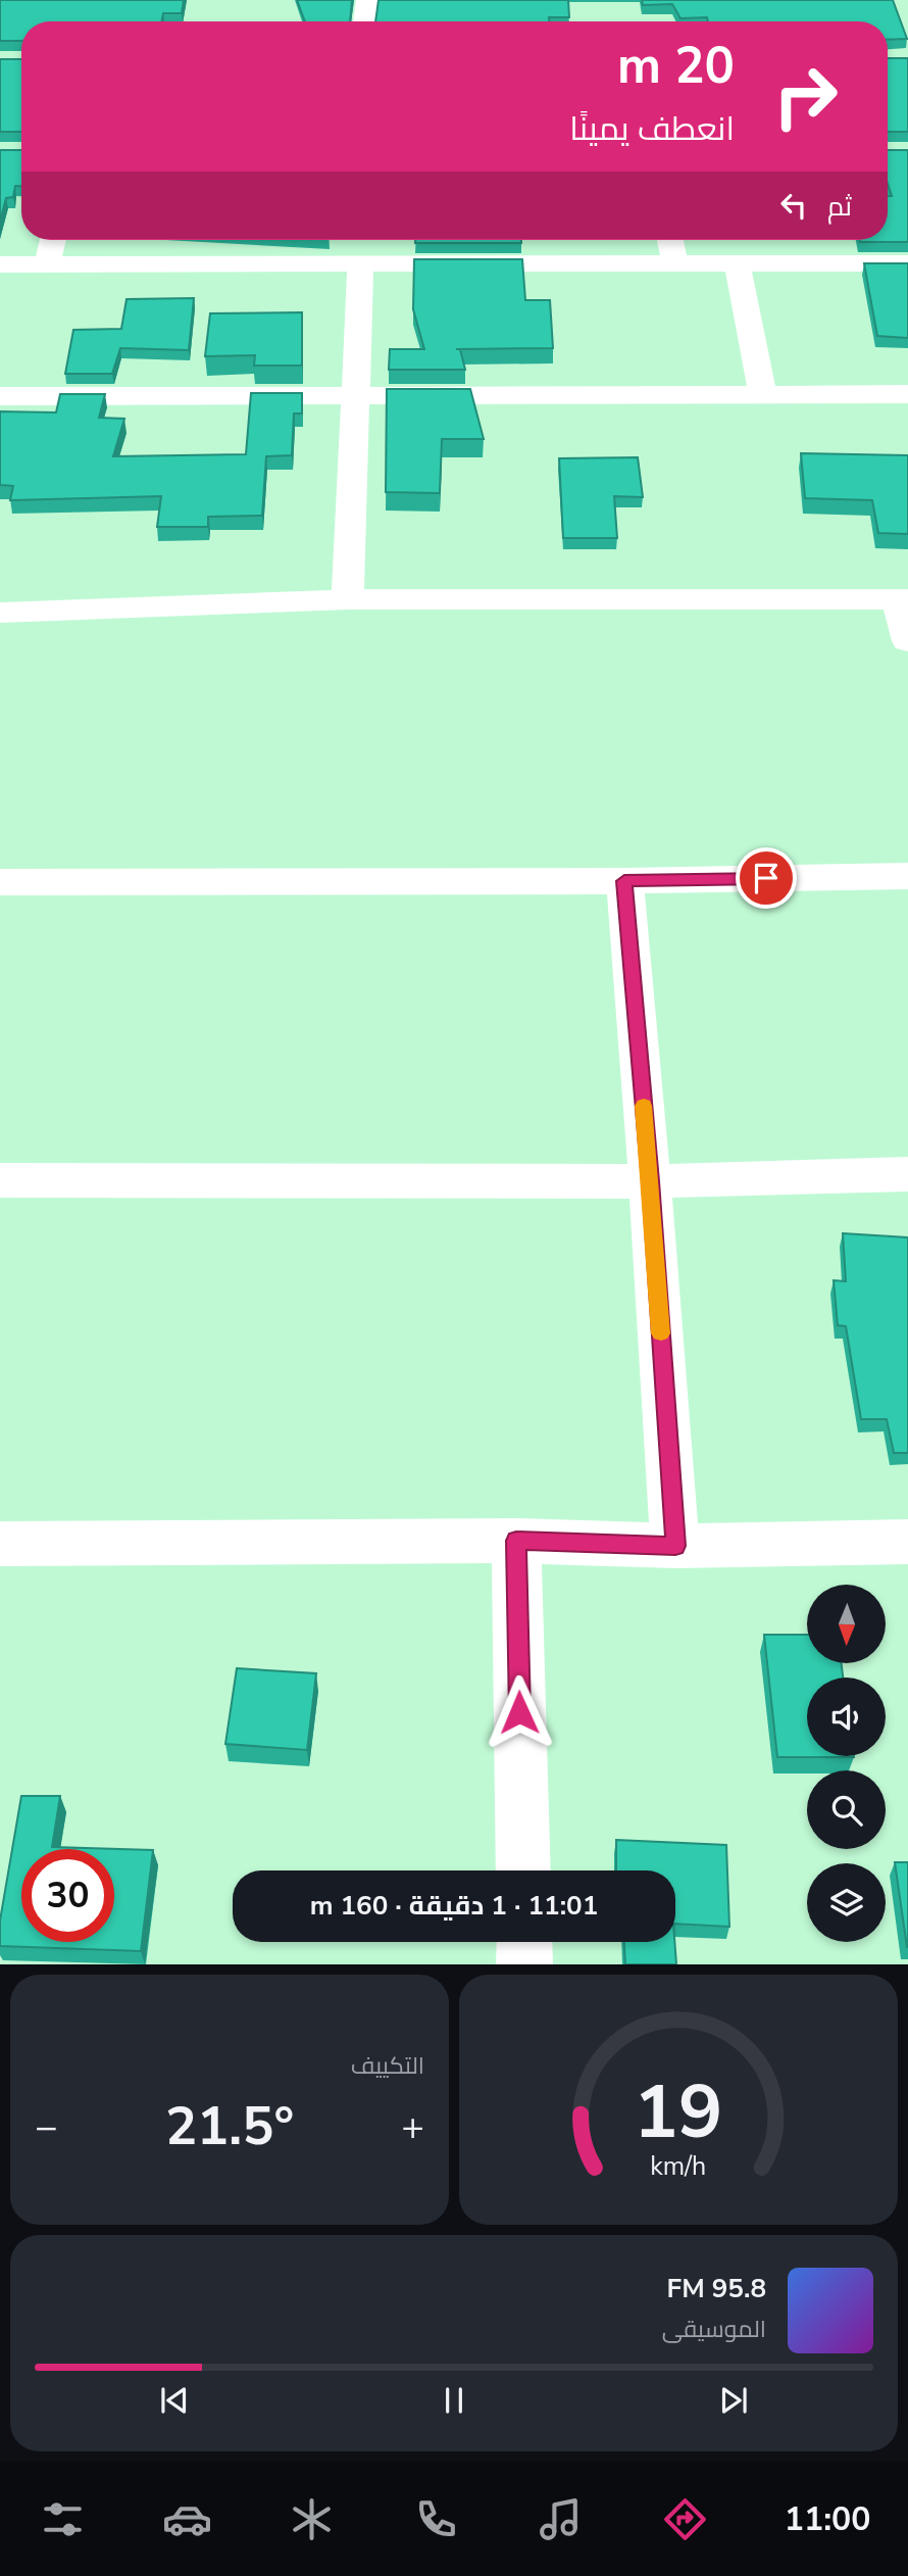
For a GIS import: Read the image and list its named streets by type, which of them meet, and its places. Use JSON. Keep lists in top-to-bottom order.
{
  "north": "bottom",
  "page": {
    "turn": ["20 m", "انعطف يمينًا"],
    "then": "ثم",
    "limit": "30",
    "trip": "11:01 · 1 دقيقة · 160 m",
    "tile": "التكييف",
    "heat": ["−", "21.5°", "+"],
    "song": ["95.8 FM", "الموسيقى"],
    "tabs": "11:00",
    "gauge": ["19", "km/h"]
  }
}
